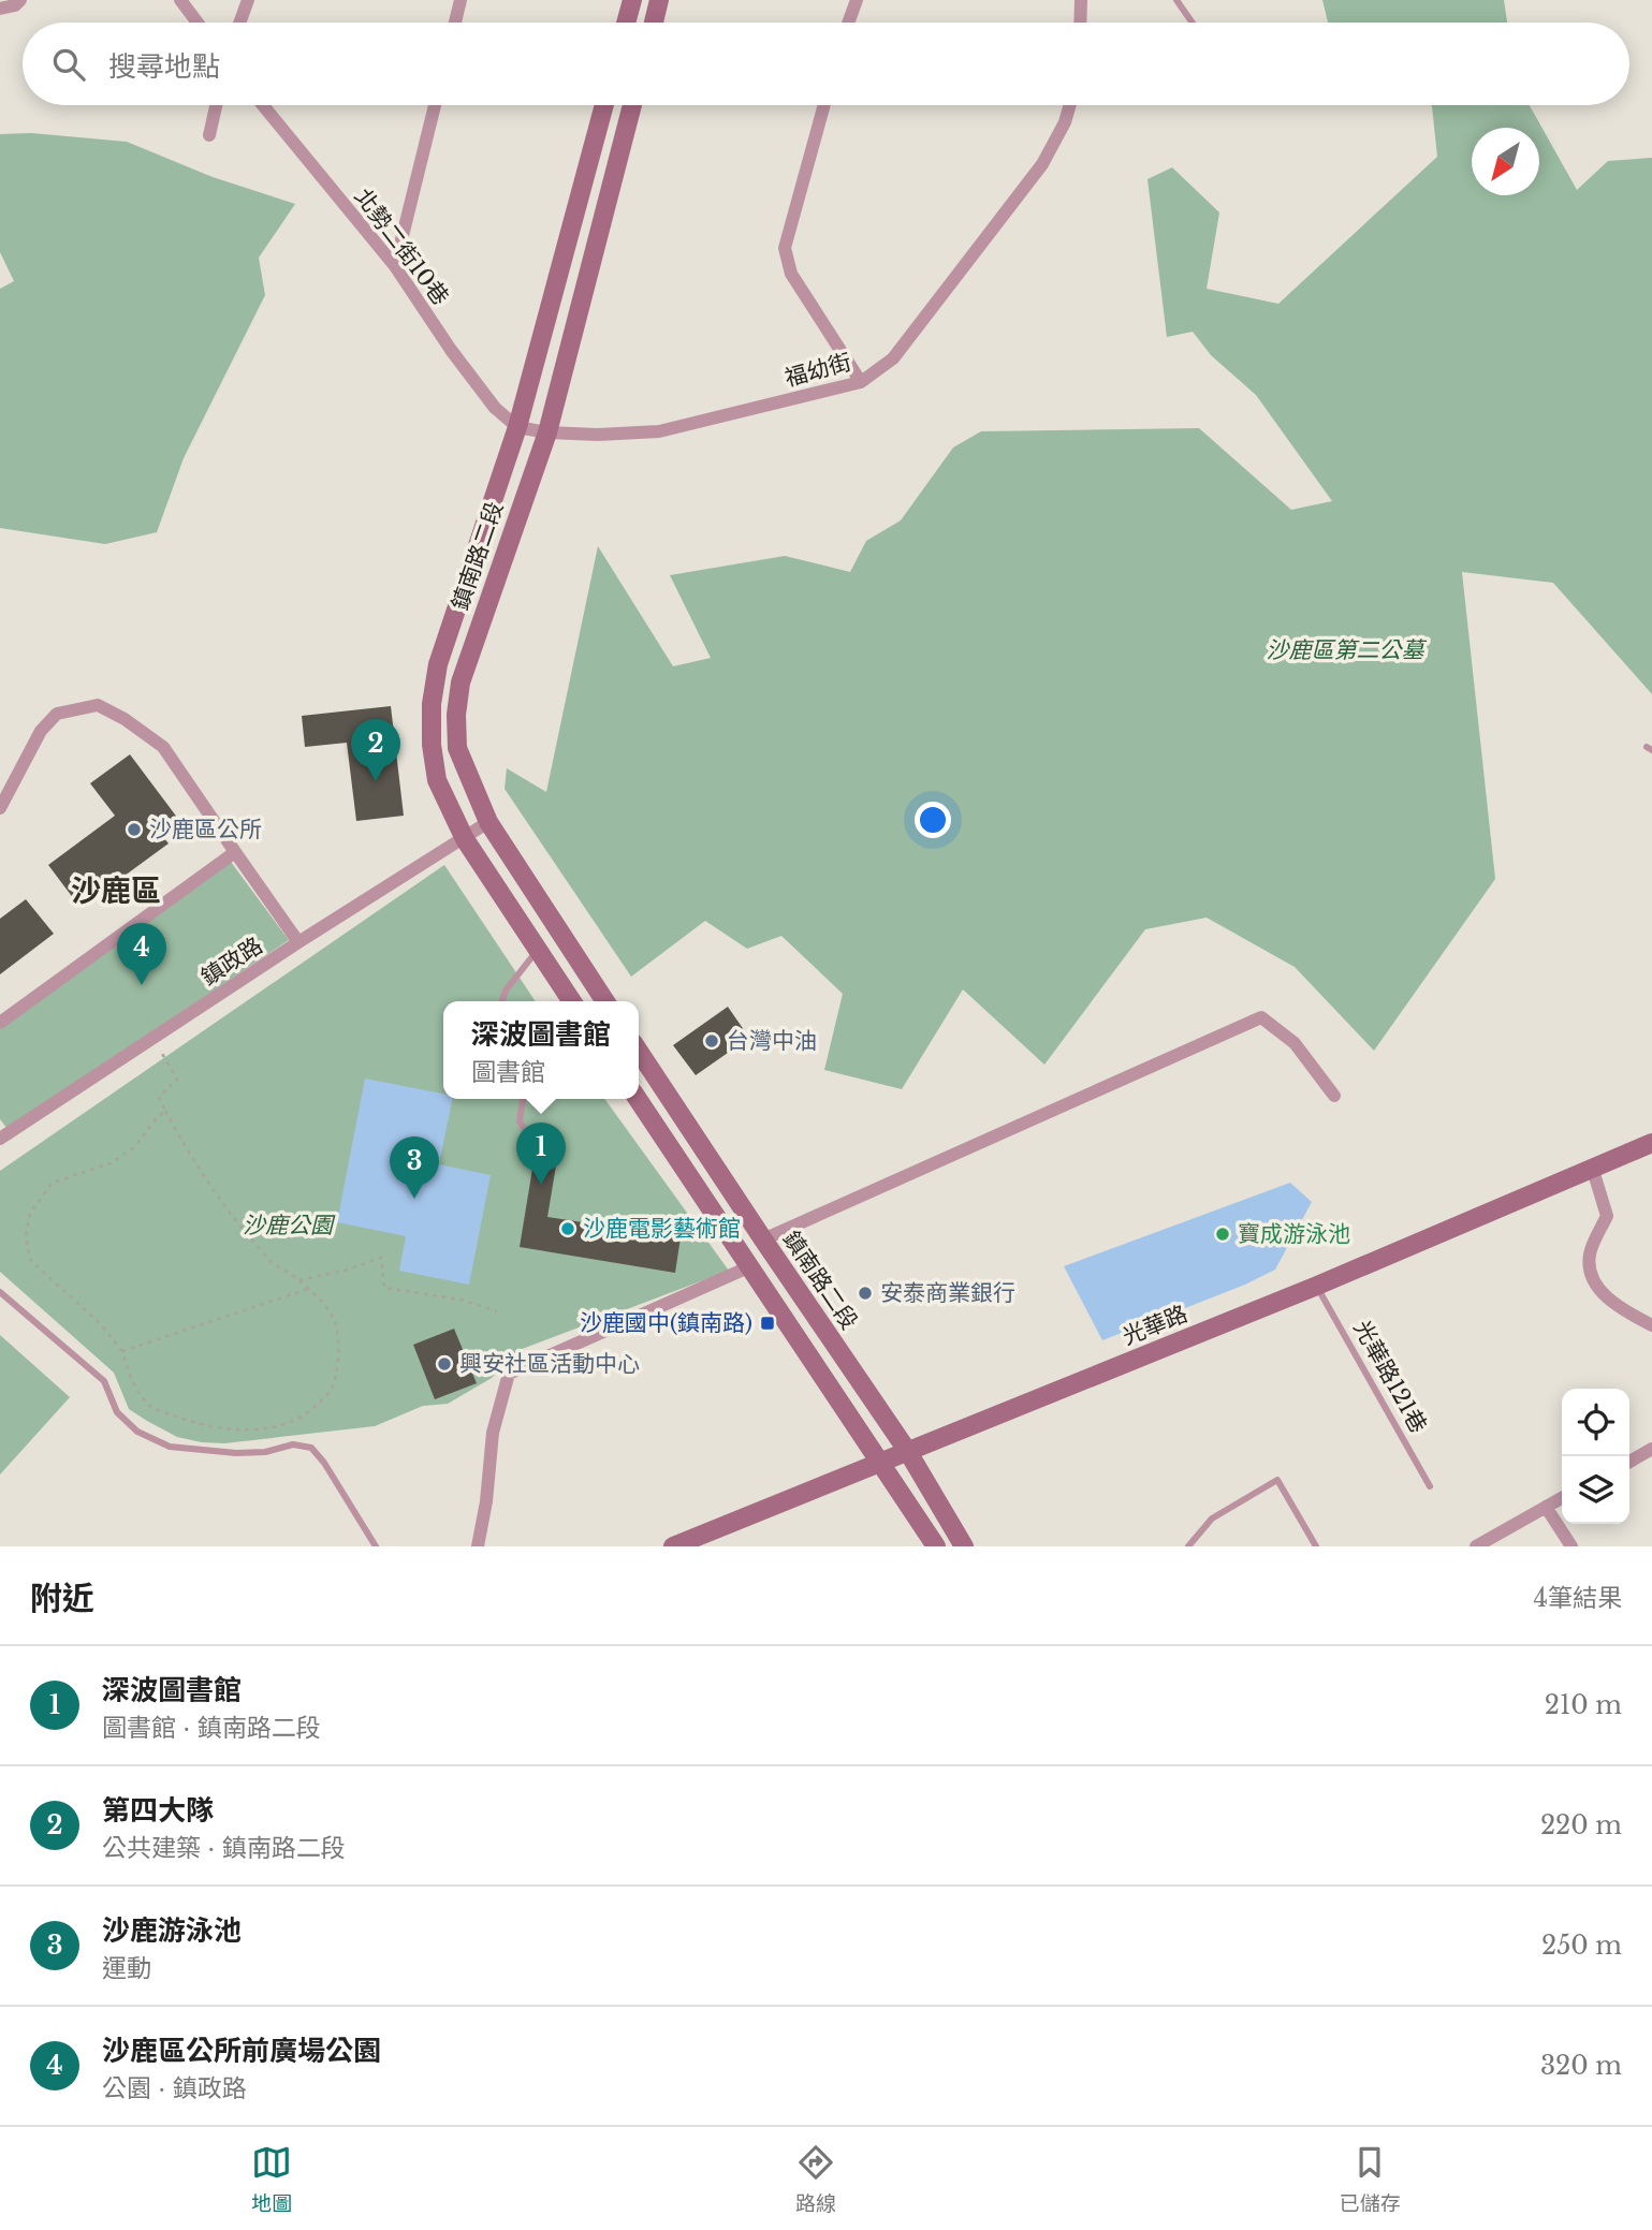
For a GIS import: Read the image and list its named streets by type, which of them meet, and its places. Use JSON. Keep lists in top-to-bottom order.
{
  "streets": {
    "street": [
      "北勢二街10巷",
      "福幼街",
      "鎮南路二段",
      "鎮政路",
      "光華路"
    ],
    "lane": ["光華路121巷"]
  },
  "crossings": [
    ["北勢二街10巷", "福幼街"],
    ["北勢二街10巷", "鎮南路二段"],
    ["福幼街", "鎮南路二段"],
    ["鎮南路二段", "鎮政路"],
    ["鎮南路二段", "光華路"],
    ["光華路", "光華路121巷"]
  ],
  "districts": ["沙鹿區"],
  "parks": ["沙鹿區第二公墓", "沙鹿公園"],
  "places": {
    "other": [
      "沙鹿區公所",
      "台灣中油",
      "沙鹿電影藝術館",
      "寶成游泳池",
      "安泰商業銀行",
      "興安社區活動中心"
    ],
    "transit": ["沙鹿國中(鎮南路)"]
  },
  "north": "bottom left",
  "page": {
    "search": "搜尋地點",
    "pins": [
      "2",
      "4",
      "1",
      "3"
    ],
    "popup": ["深波圖書館", "圖書館"],
    "heading": ["附近", "4筆結果"],
    "list": [
      {
        "mark": "1",
        "name": "深波圖書館",
        "note": "圖書館 · 鎮南路二段",
        "value": "210 m"
      },
      {
        "mark": "2",
        "name": "第四大隊",
        "note": "公共建築 · 鎮南路二段",
        "value": "220 m"
      },
      {
        "mark": "3",
        "name": "沙鹿游泳池",
        "note": "運動",
        "value": "250 m"
      },
      {
        "mark": "4",
        "name": "沙鹿區公所前廣場公園",
        "note": "公園 · 鎮政路",
        "value": "320 m"
      }
    ],
    "nav": ["地圖", "路線", "已儲存"]
  }
}
